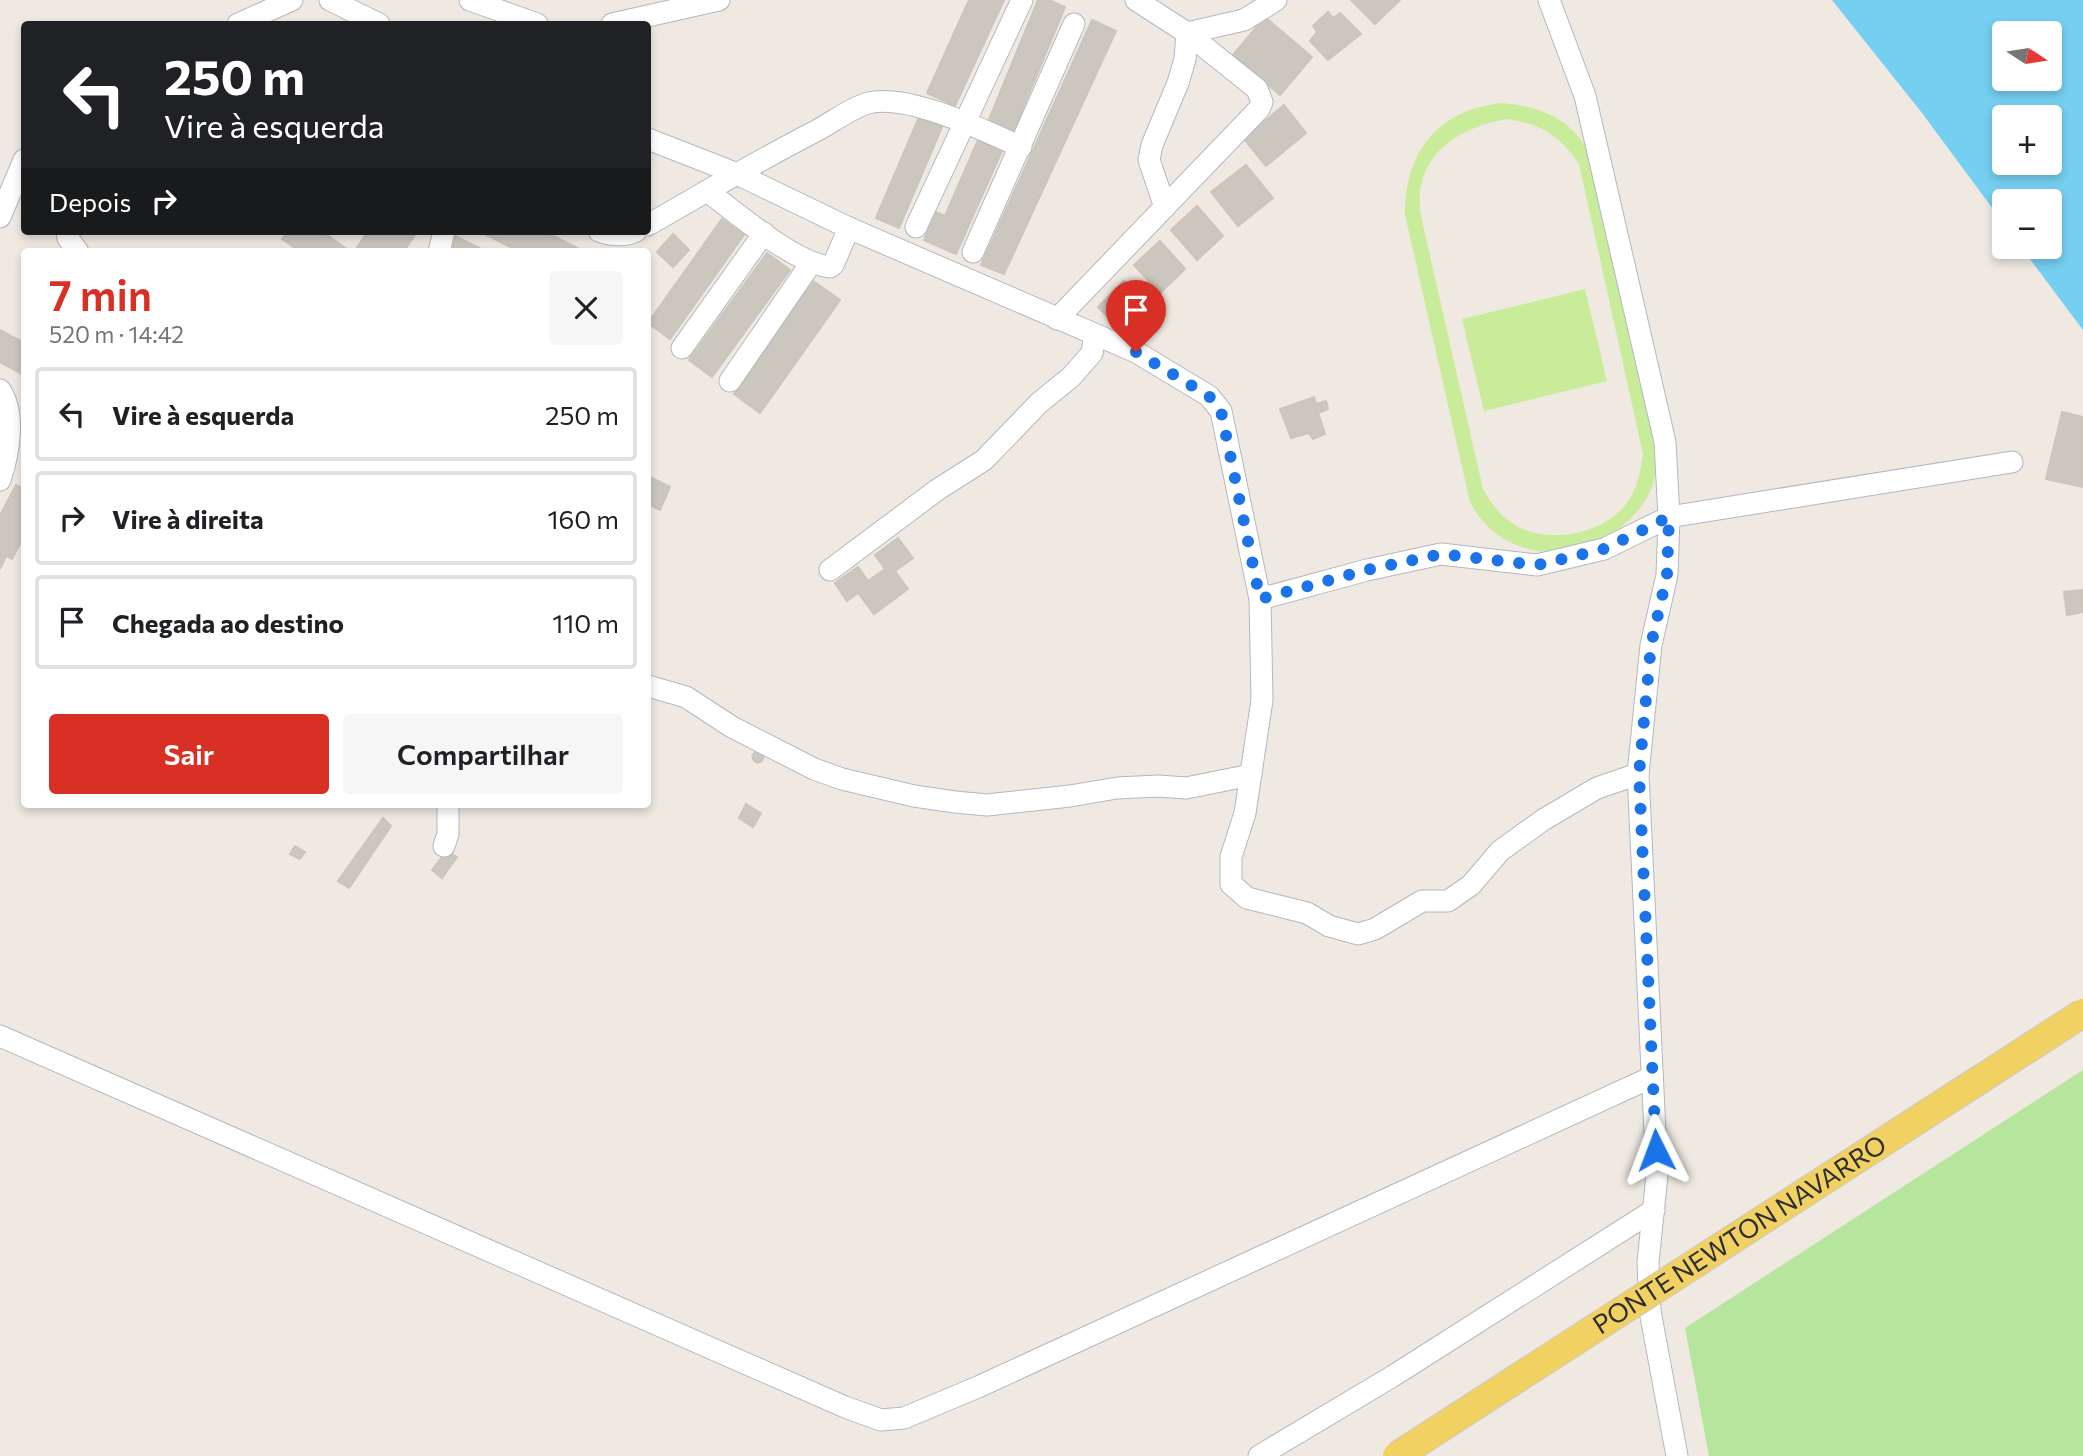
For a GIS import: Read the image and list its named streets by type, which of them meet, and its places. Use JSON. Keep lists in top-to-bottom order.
{
  "streets": {
    "main road": ["PONTE NEWTON NAVARRO"]
  },
  "north": "right",
  "page": {
    "map_buttons": ["+", "−"],
    "turn": ["250 m", "Vire à esquerda"],
    "then": "Depois",
    "heading": ["7 min", "520 m · 14:42"],
    "list": [
      {
        "name": "Vire à esquerda",
        "value": "250 m"
      },
      {
        "name": "Vire à direita",
        "value": "160 m"
      },
      {
        "name": "Chegada ao destino",
        "value": "110 m"
      }
    ],
    "buttons": ["Sair", "Compartilhar"]
  }
}
